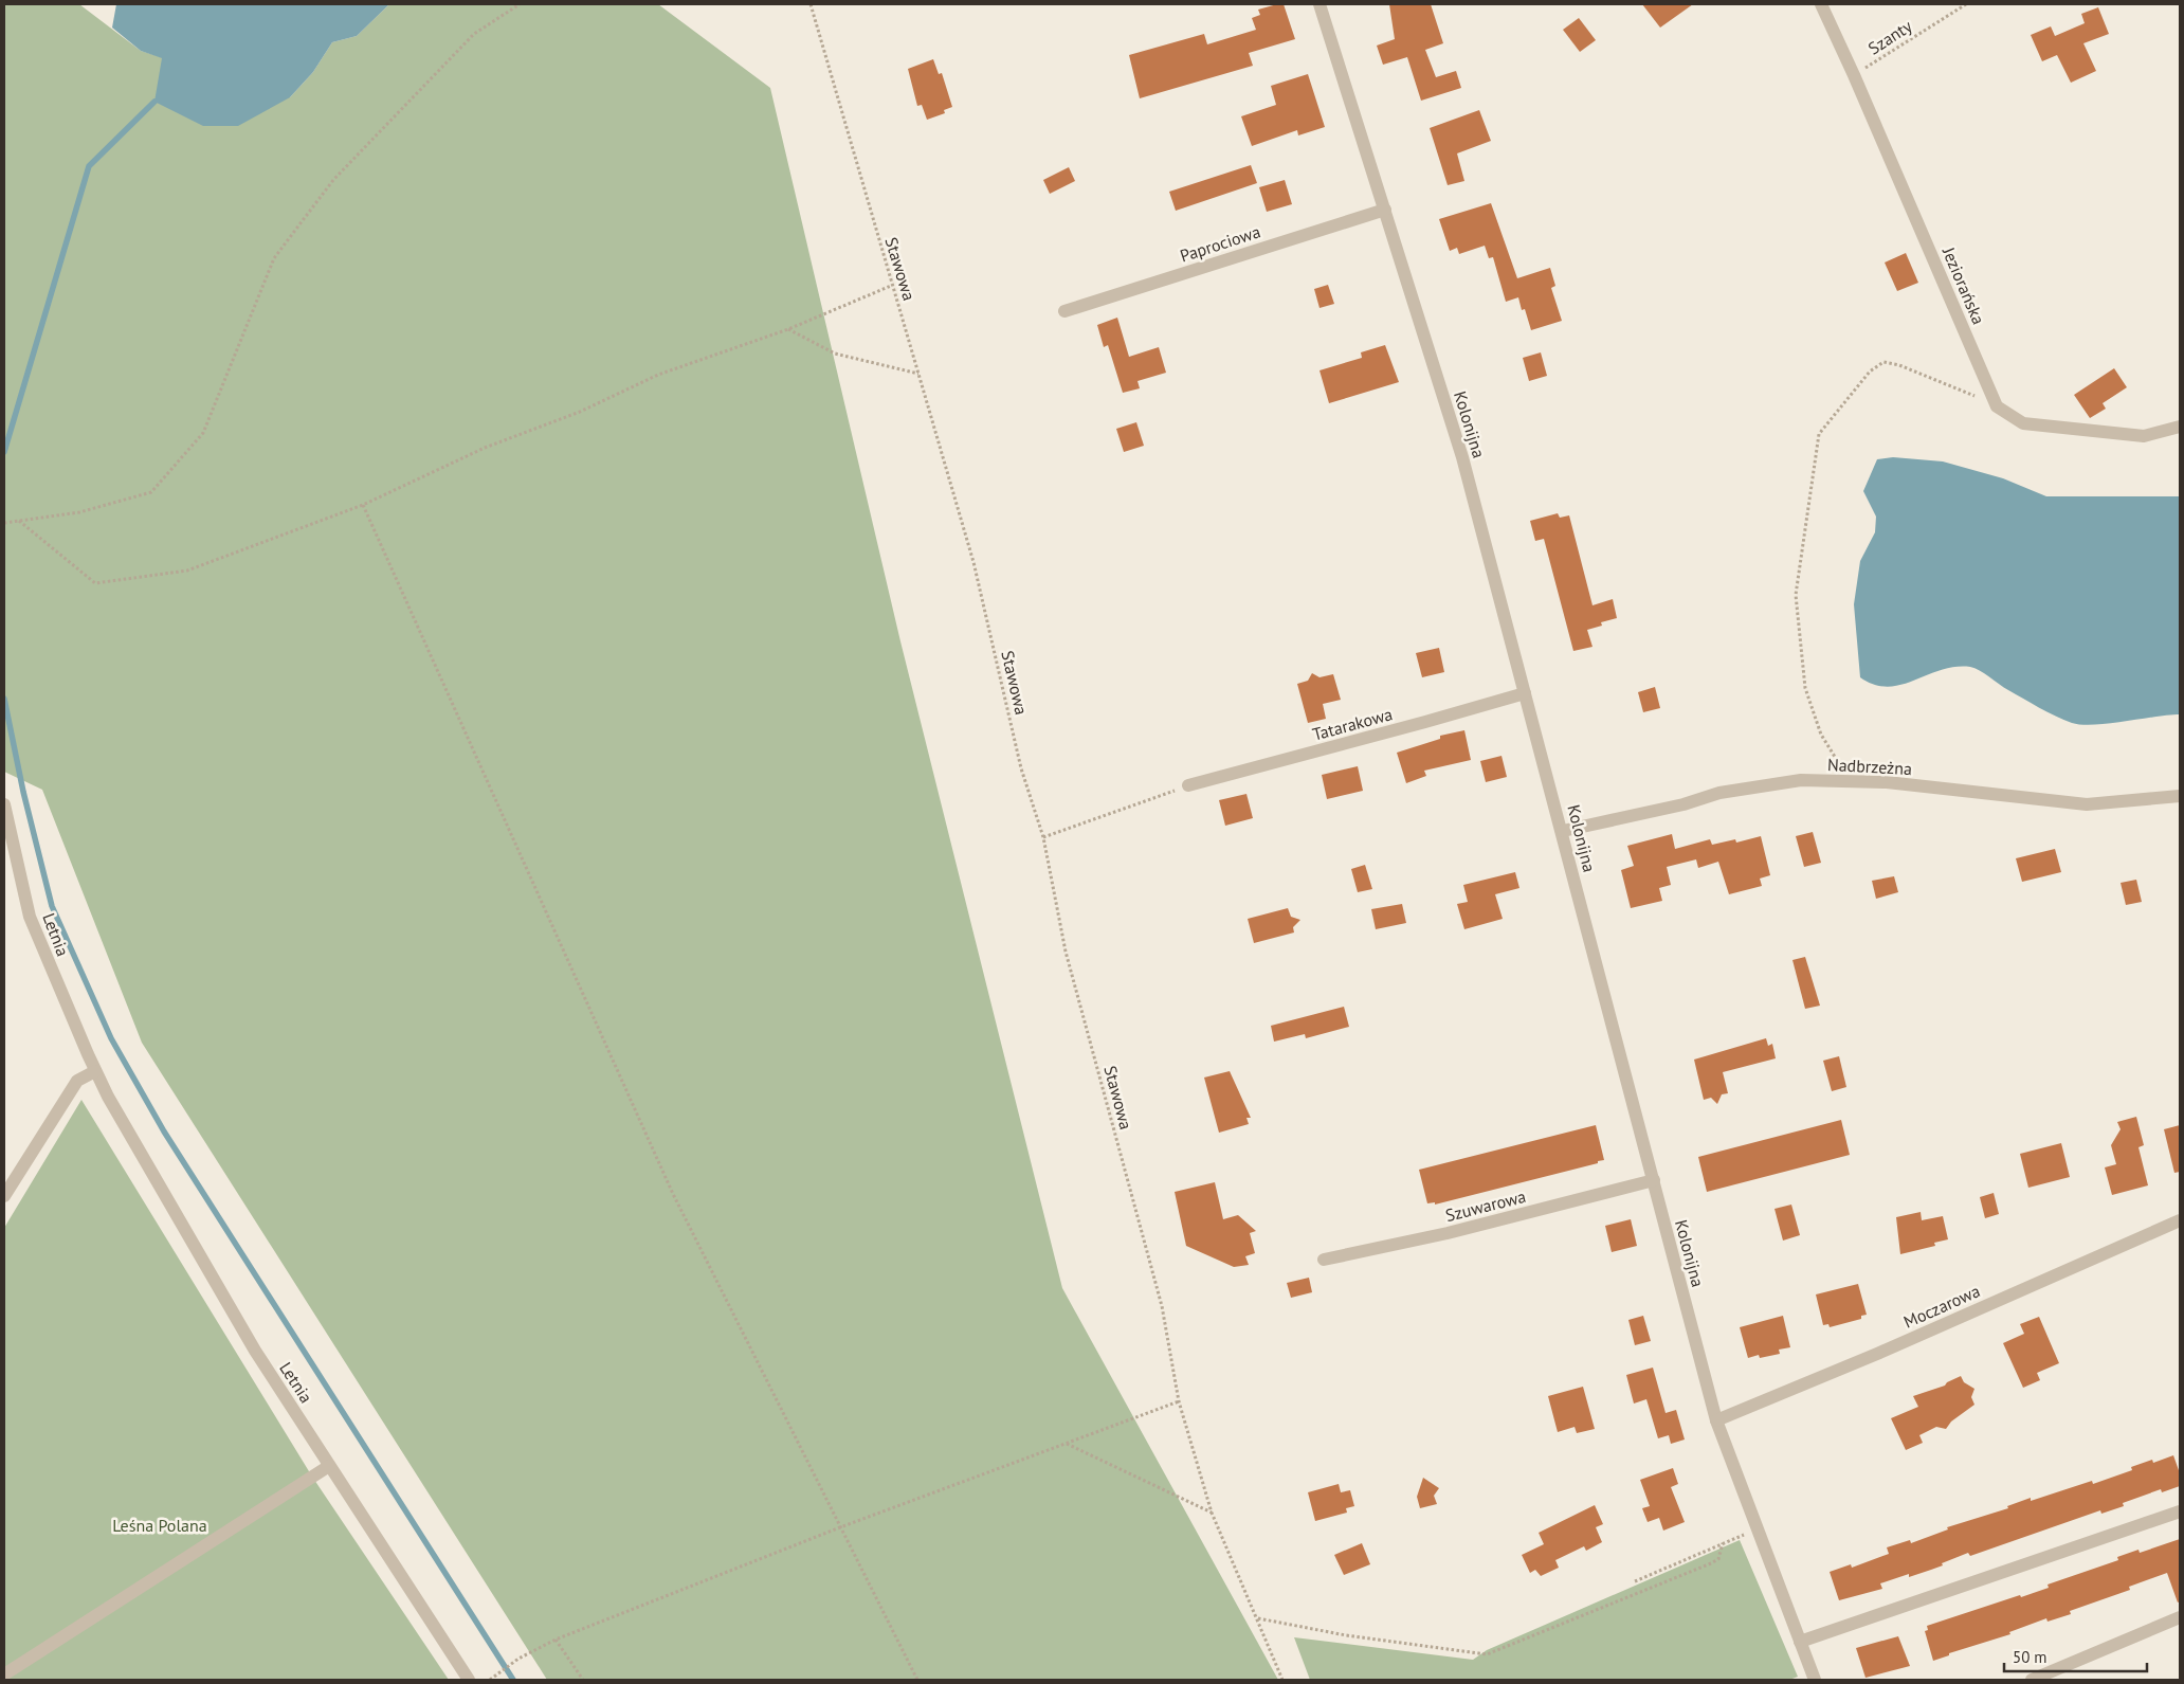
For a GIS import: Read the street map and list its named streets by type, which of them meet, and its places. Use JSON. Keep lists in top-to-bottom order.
{
  "streets": {
    "street": [
      "Paprociowa",
      "Jeziorańska",
      "Kolonijna",
      "Tatarakowa",
      "Nadbrzeżna",
      "Letnia",
      "Szuwarowa",
      "Moczarowa"
    ],
    "path": ["Szanty", "Stawowa"]
  },
  "crossings": [
    ["Szanty", "Jeziorańska"],
    ["Paprociowa", "Kolonijna"],
    ["Kolonijna", "Tatarakowa"],
    ["Kolonijna", "Nadbrzeżna"],
    ["Kolonijna", "Szuwarowa"],
    ["Kolonijna", "Moczarowa"]
  ],
  "parks": ["Leśna Polana"],
  "scale_bar": "50 m"
}
